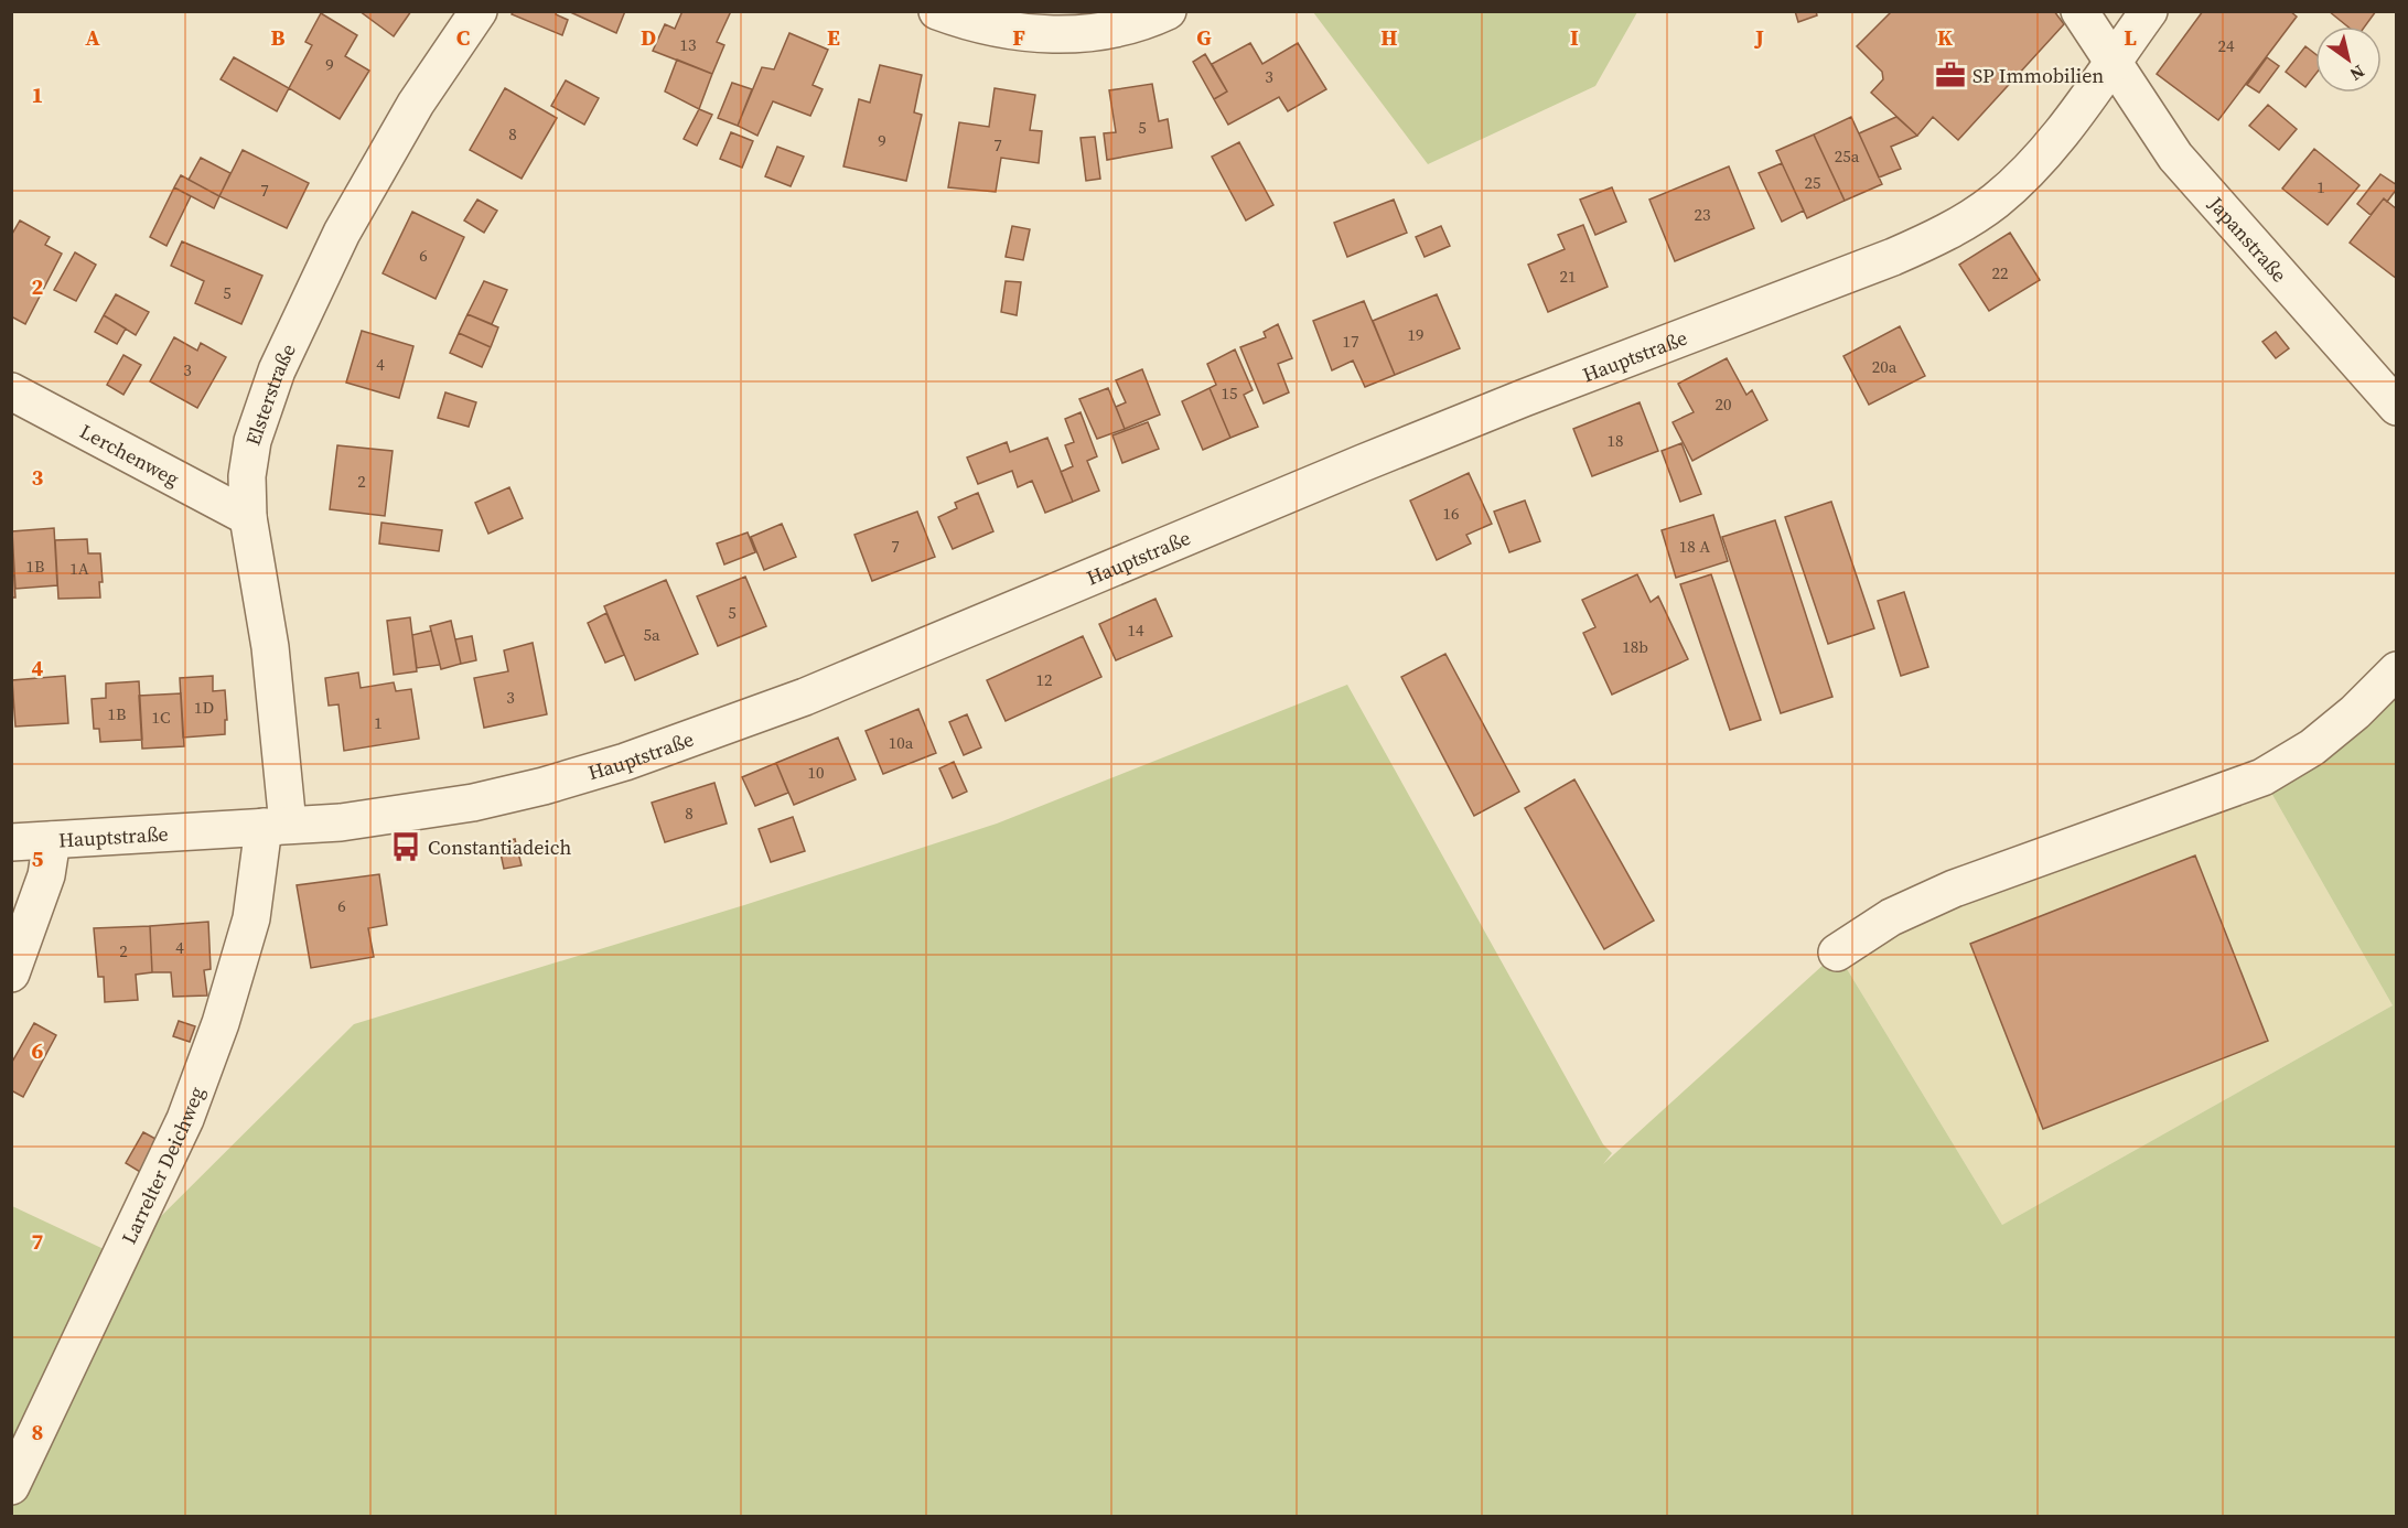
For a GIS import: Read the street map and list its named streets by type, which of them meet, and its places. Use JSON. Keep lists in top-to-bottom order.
{
  "streets": {
    "street": [
      "Japanstraße",
      "Hauptstraße",
      "Elsterstraße",
      "Lerchenweg",
      "Larrelter Deichweg"
    ]
  },
  "crossings": [
    ["Japanstraße", "Hauptstraße"],
    ["Hauptstraße", "Elsterstraße"],
    ["Hauptstraße", "Larrelter Deichweg"],
    ["Elsterstraße", "Lerchenweg"],
    ["Elsterstraße", "Larrelter Deichweg"]
  ],
  "places": {
    "office": ["SP Immobilien"],
    "bus stop": ["Constantiadeich"]
  },
  "house_numbers": [
    "13",
    "24",
    "9",
    "3",
    "5",
    "8",
    "9",
    "7",
    "25a",
    "25",
    "1",
    "7",
    "23",
    "6",
    "22",
    "21",
    "5",
    "19",
    "17",
    "4",
    "20a",
    "3",
    "15",
    "20",
    "18",
    "2",
    "16",
    "7",
    "18 A",
    "1B",
    "1A",
    "5",
    "14",
    "5a",
    "18b",
    "12",
    "3",
    "1D",
    "1B",
    "1C",
    "1",
    "10a",
    "10",
    "8",
    "6",
    "4",
    "2"
  ],
  "north": "bottom right",
  "grid": {
    "columns": [
      "A",
      "B",
      "C",
      "D",
      "E",
      "F",
      "G",
      "H",
      "I",
      "J",
      "K",
      "L"
    ],
    "rows": [
      "1",
      "2",
      "3",
      "4",
      "5",
      "6",
      "7",
      "8"
    ]
  }
}
